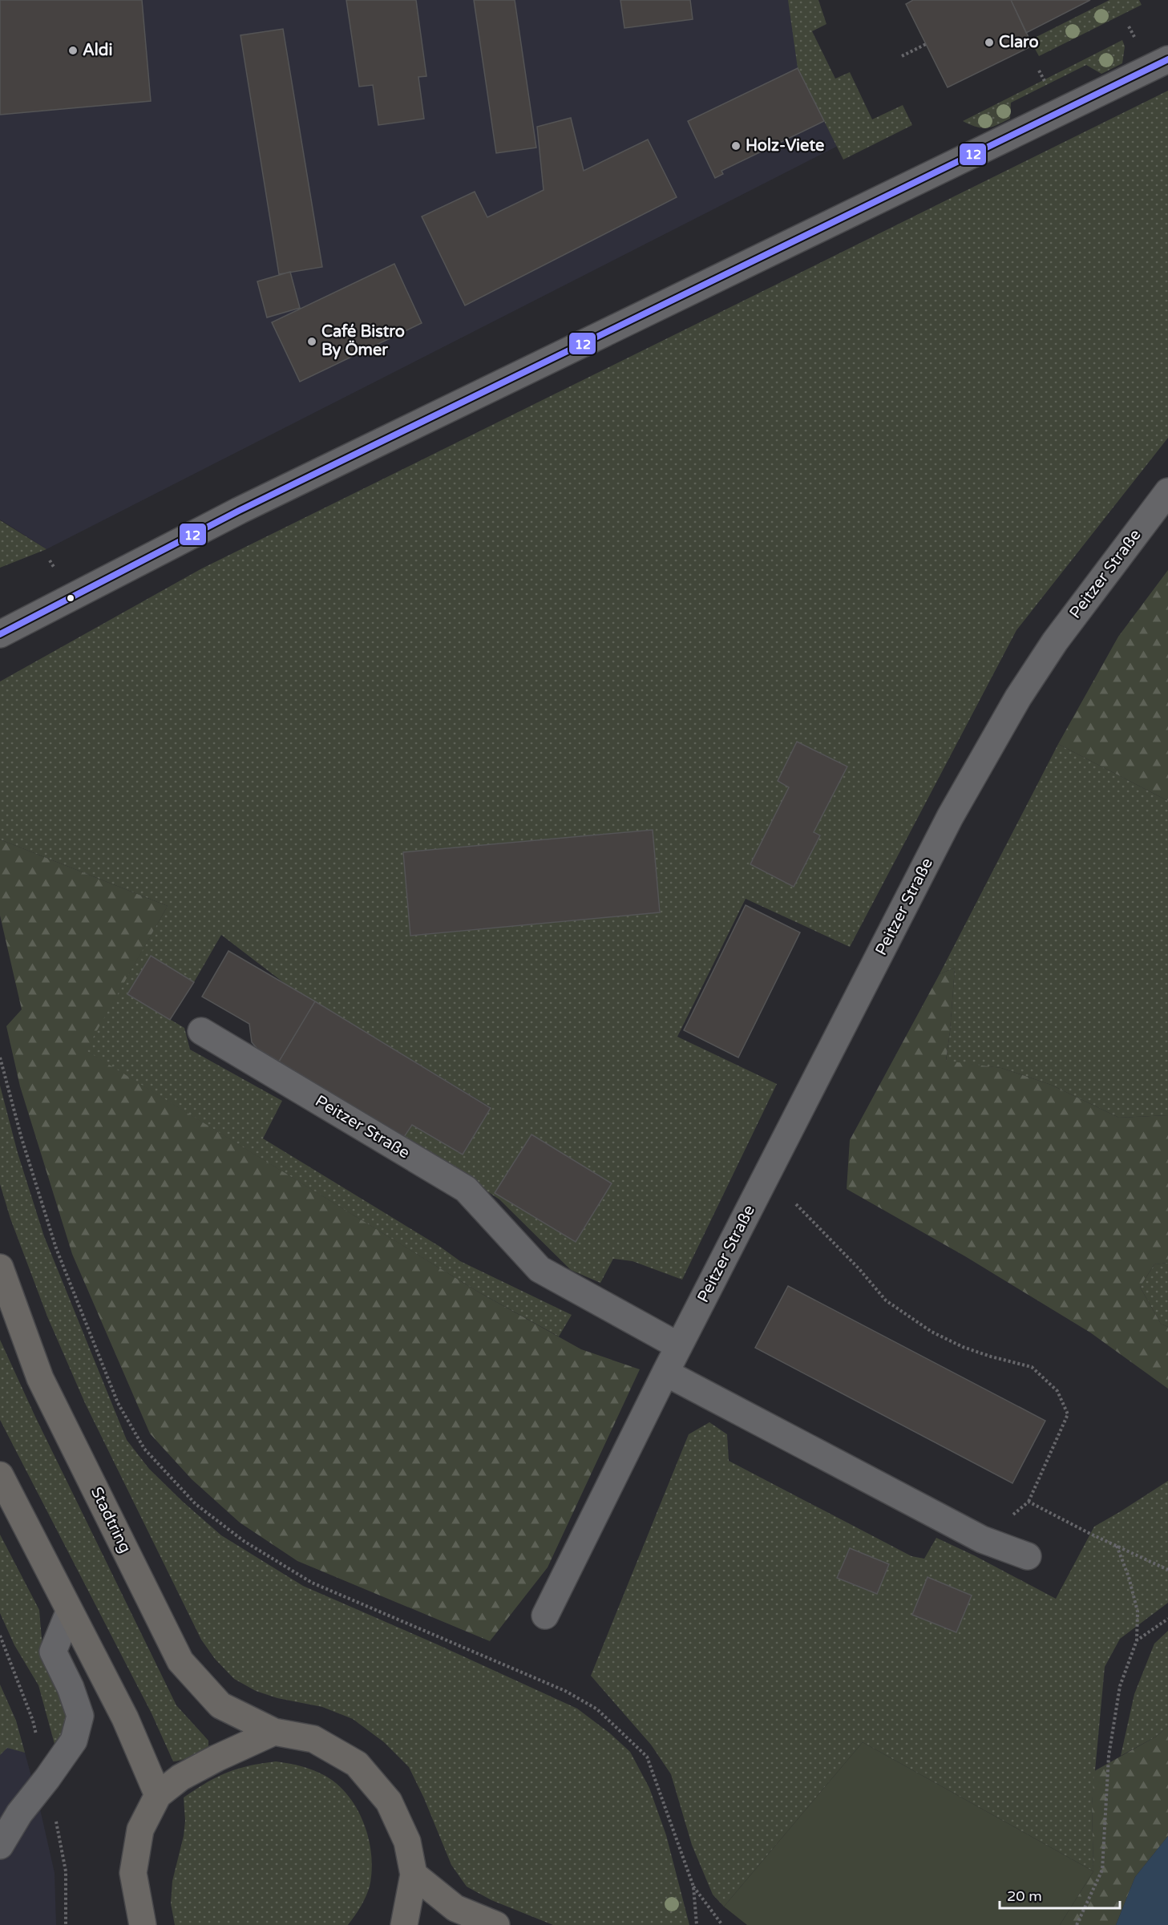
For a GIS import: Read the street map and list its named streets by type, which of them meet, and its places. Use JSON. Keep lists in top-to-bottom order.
{
  "streets": {
    "main road": ["Stadtring"],
    "street": ["Peitzer Straße"]
  },
  "places": [
    "Claro",
    "Aldi",
    "Holz-Viete",
    "Café Bistro By Ömer"
  ],
  "lines": ["transit line 12"],
  "scale_bar": "20 m"
}
